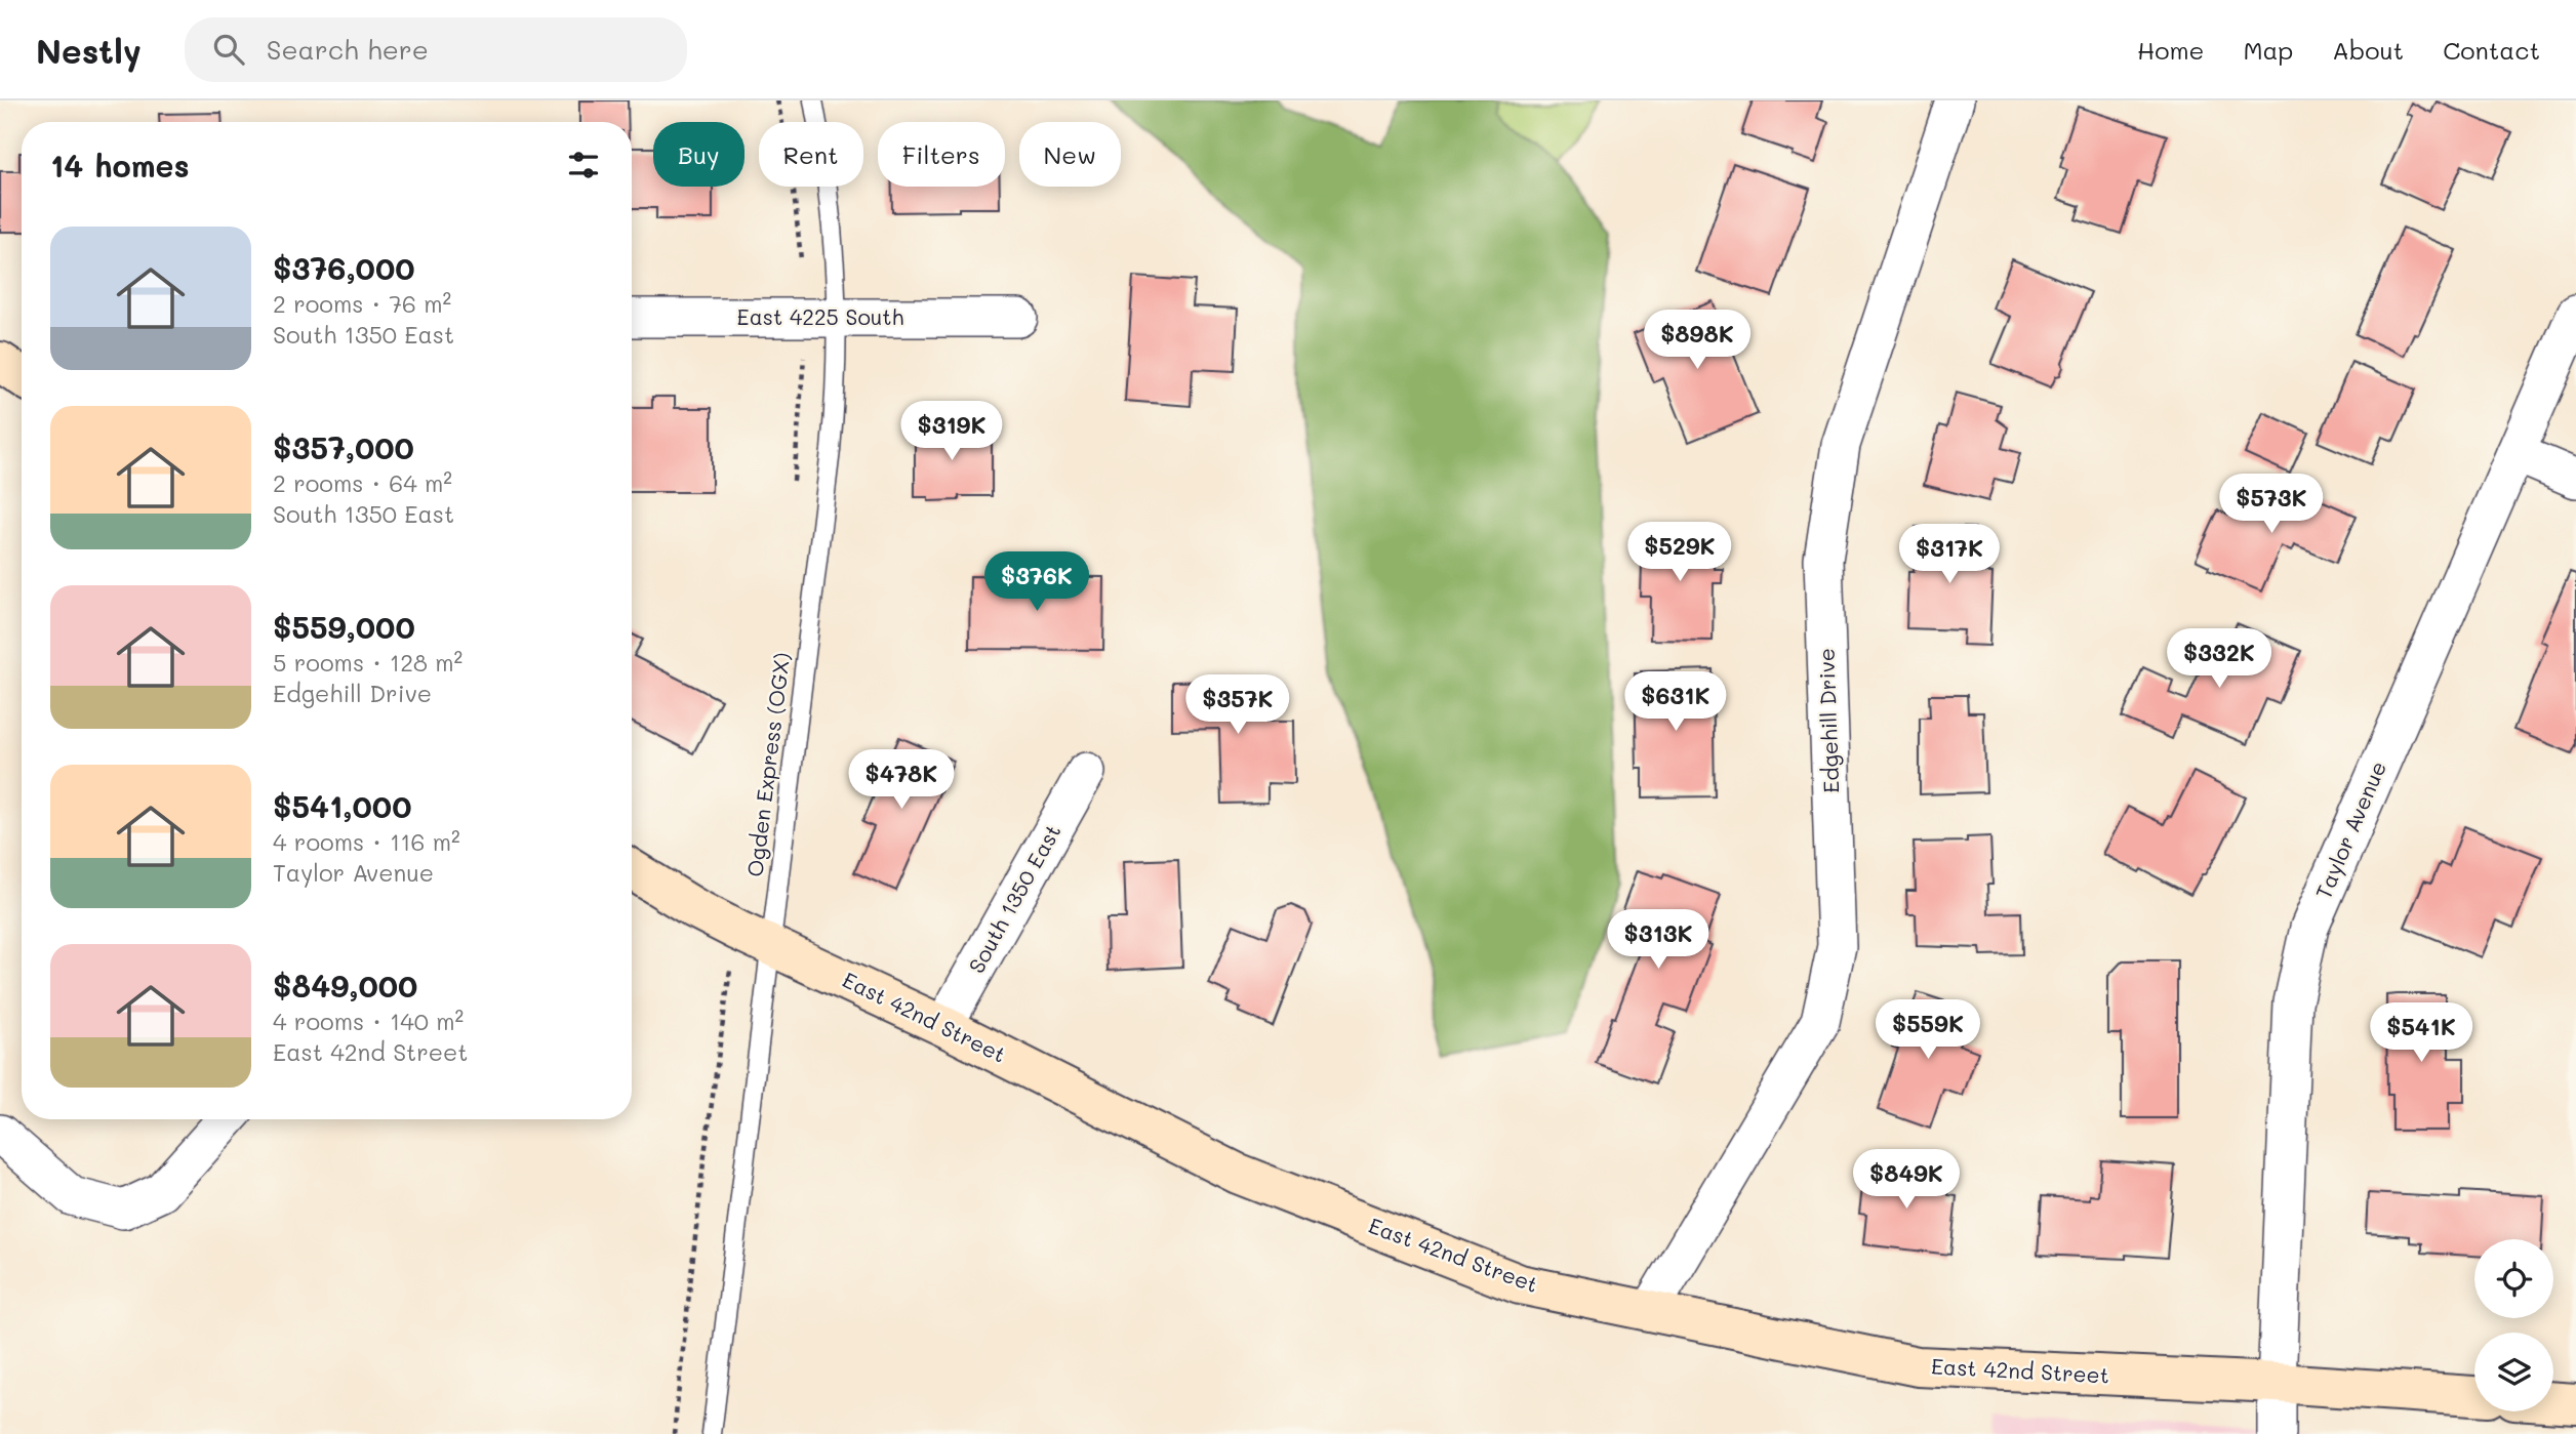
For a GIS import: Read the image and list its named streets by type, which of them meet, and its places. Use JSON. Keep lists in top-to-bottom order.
{
  "streets": {
    "street": [
      "East 4225 South",
      "Edgehill Drive",
      "Taylor Avenue",
      "South 1350 East",
      "East 42nd Street"
    ],
    "lane": ["Ogden Express (OGX)"]
  },
  "crossings": [
    ["East 4225 South", "Ogden Express (OGX)"],
    ["Edgehill Drive", "East 42nd Street"],
    ["Ogden Express (OGX)", "East 42nd Street"],
    ["Taylor Avenue", "East 42nd Street"],
    ["South 1350 East", "East 42nd Street"]
  ],
  "page": {
    "header": "Nestly",
    "search": "Search here",
    "nav": [
      "Home",
      "Map",
      "About",
      "Contact"
    ],
    "chip": [
      "Buy",
      "Rent",
      "Filters",
      "New"
    ],
    "heading": "14 homes",
    "list": [
      {
        "name": "$376,000",
        "note": "2 rooms · 76 m² · South 1350 East"
      },
      {
        "name": "$357,000",
        "note": "2 rooms · 64 m² · South 1350 East"
      },
      {
        "name": "$559,000",
        "note": "5 rooms · 128 m² · Edgehill Drive"
      },
      {
        "name": "$541,000",
        "note": "4 rooms · 116 m² · Taylor Avenue"
      },
      {
        "name": "$849,000",
        "note": "4 rooms · 140 m² · East 42nd Street"
      }
    ],
    "price": [
      "$898K",
      "$319K",
      "$573K",
      "$529K",
      "$317K",
      "$376K",
      "$332K",
      "$631K",
      "$357K",
      "$478K",
      "$313K",
      "$559K",
      "$541K",
      "$849K"
    ]
  }
}
